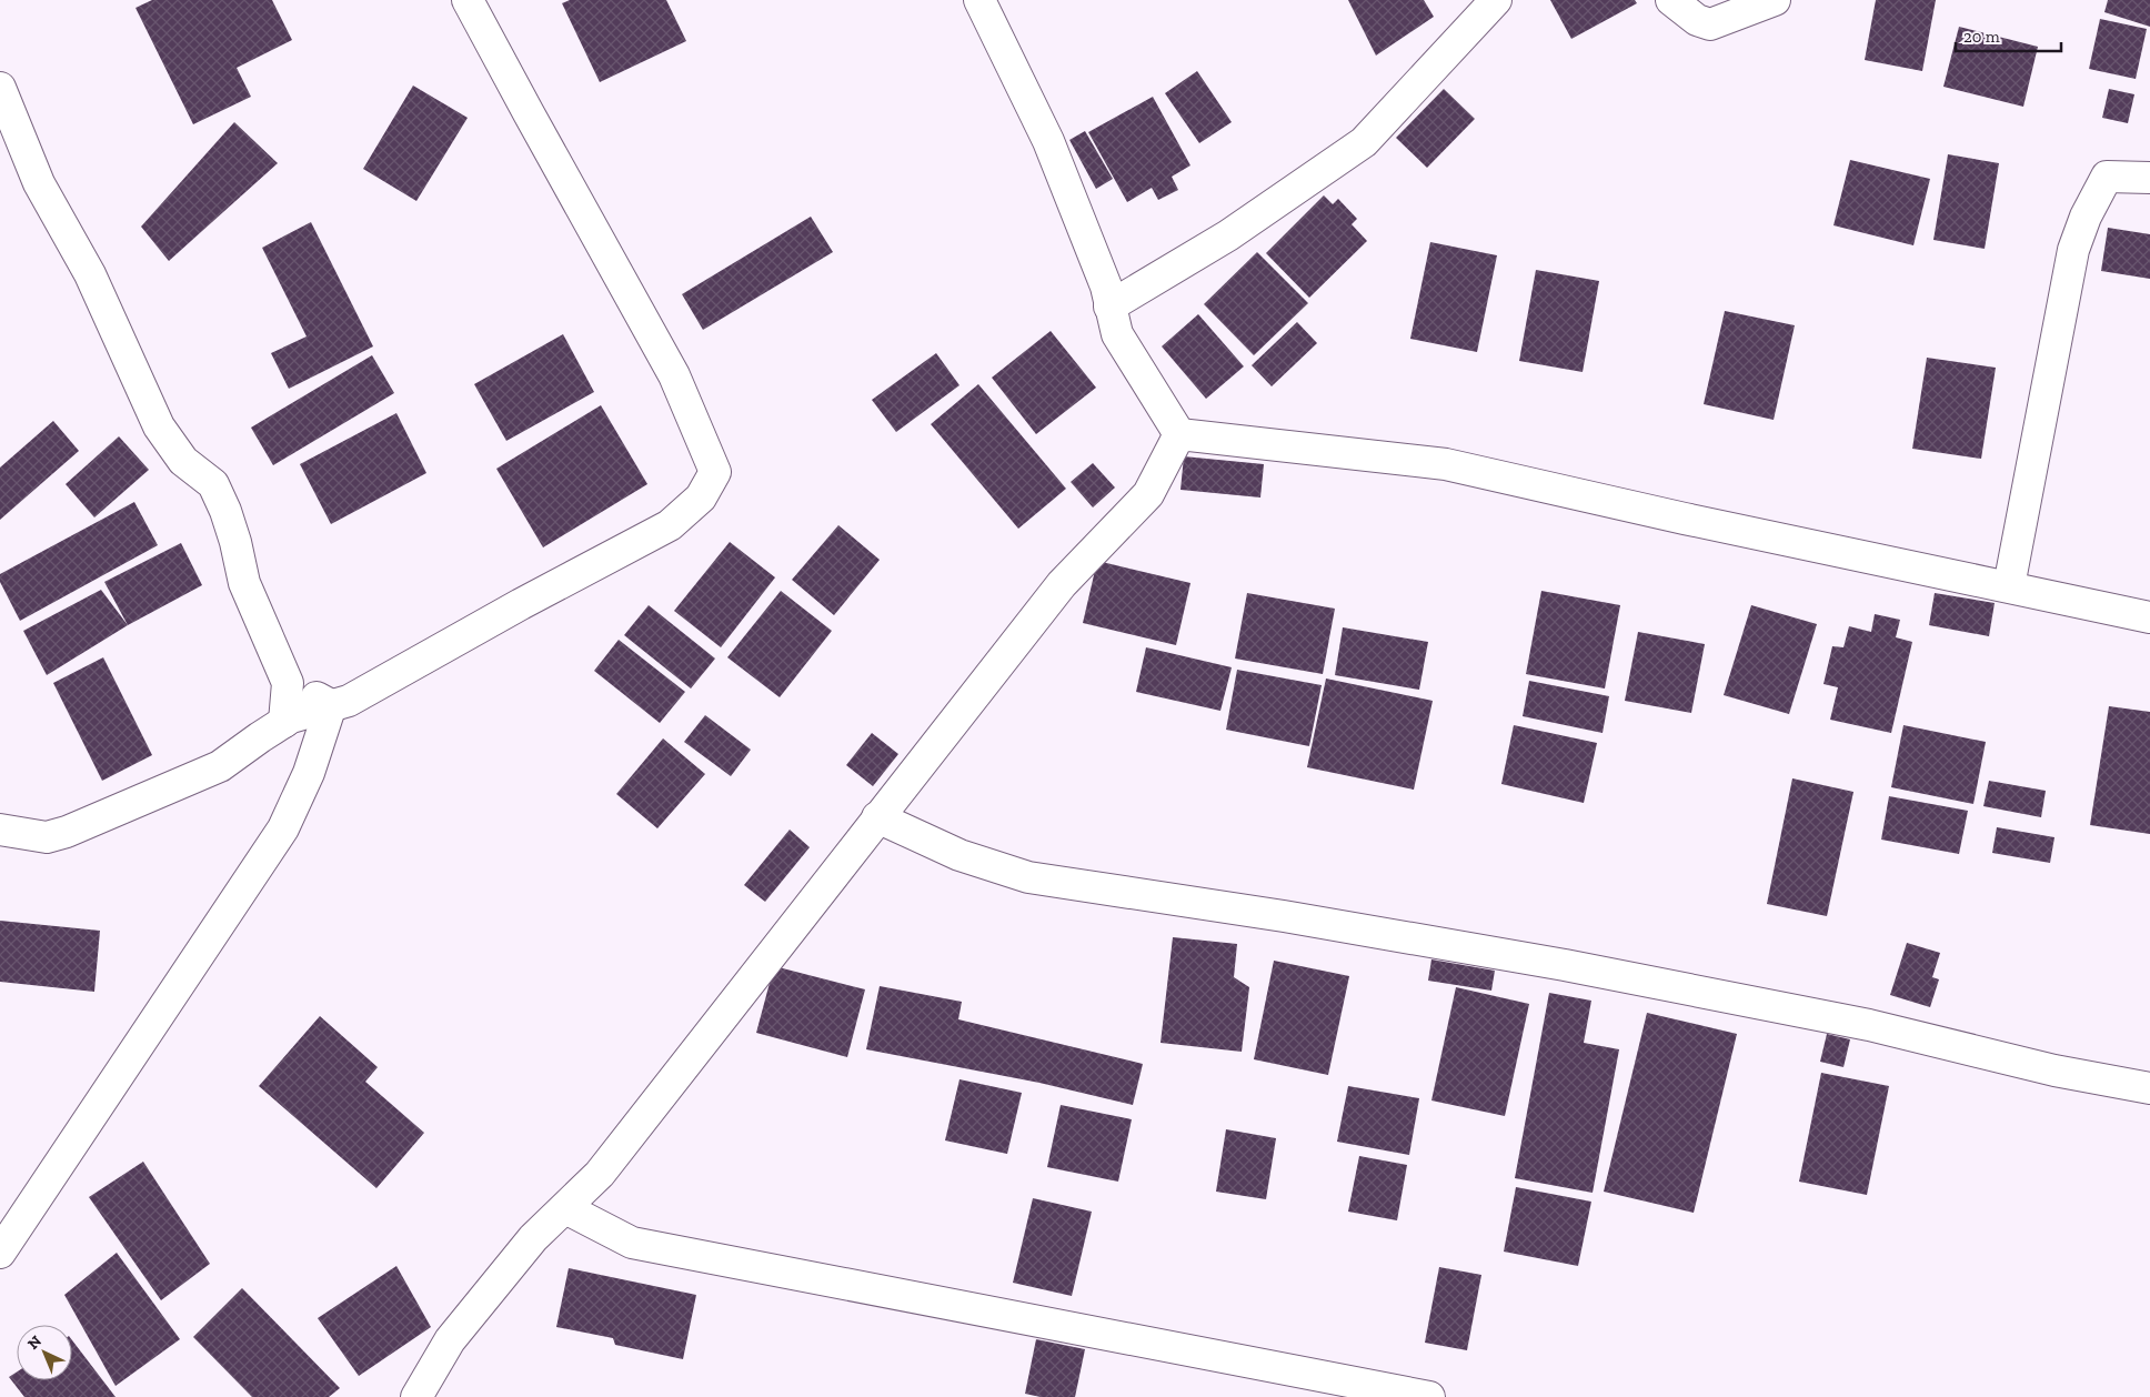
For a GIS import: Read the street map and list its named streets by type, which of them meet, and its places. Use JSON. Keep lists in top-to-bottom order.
{
  "scale_bar": "20 m",
  "north": "top left"
}
